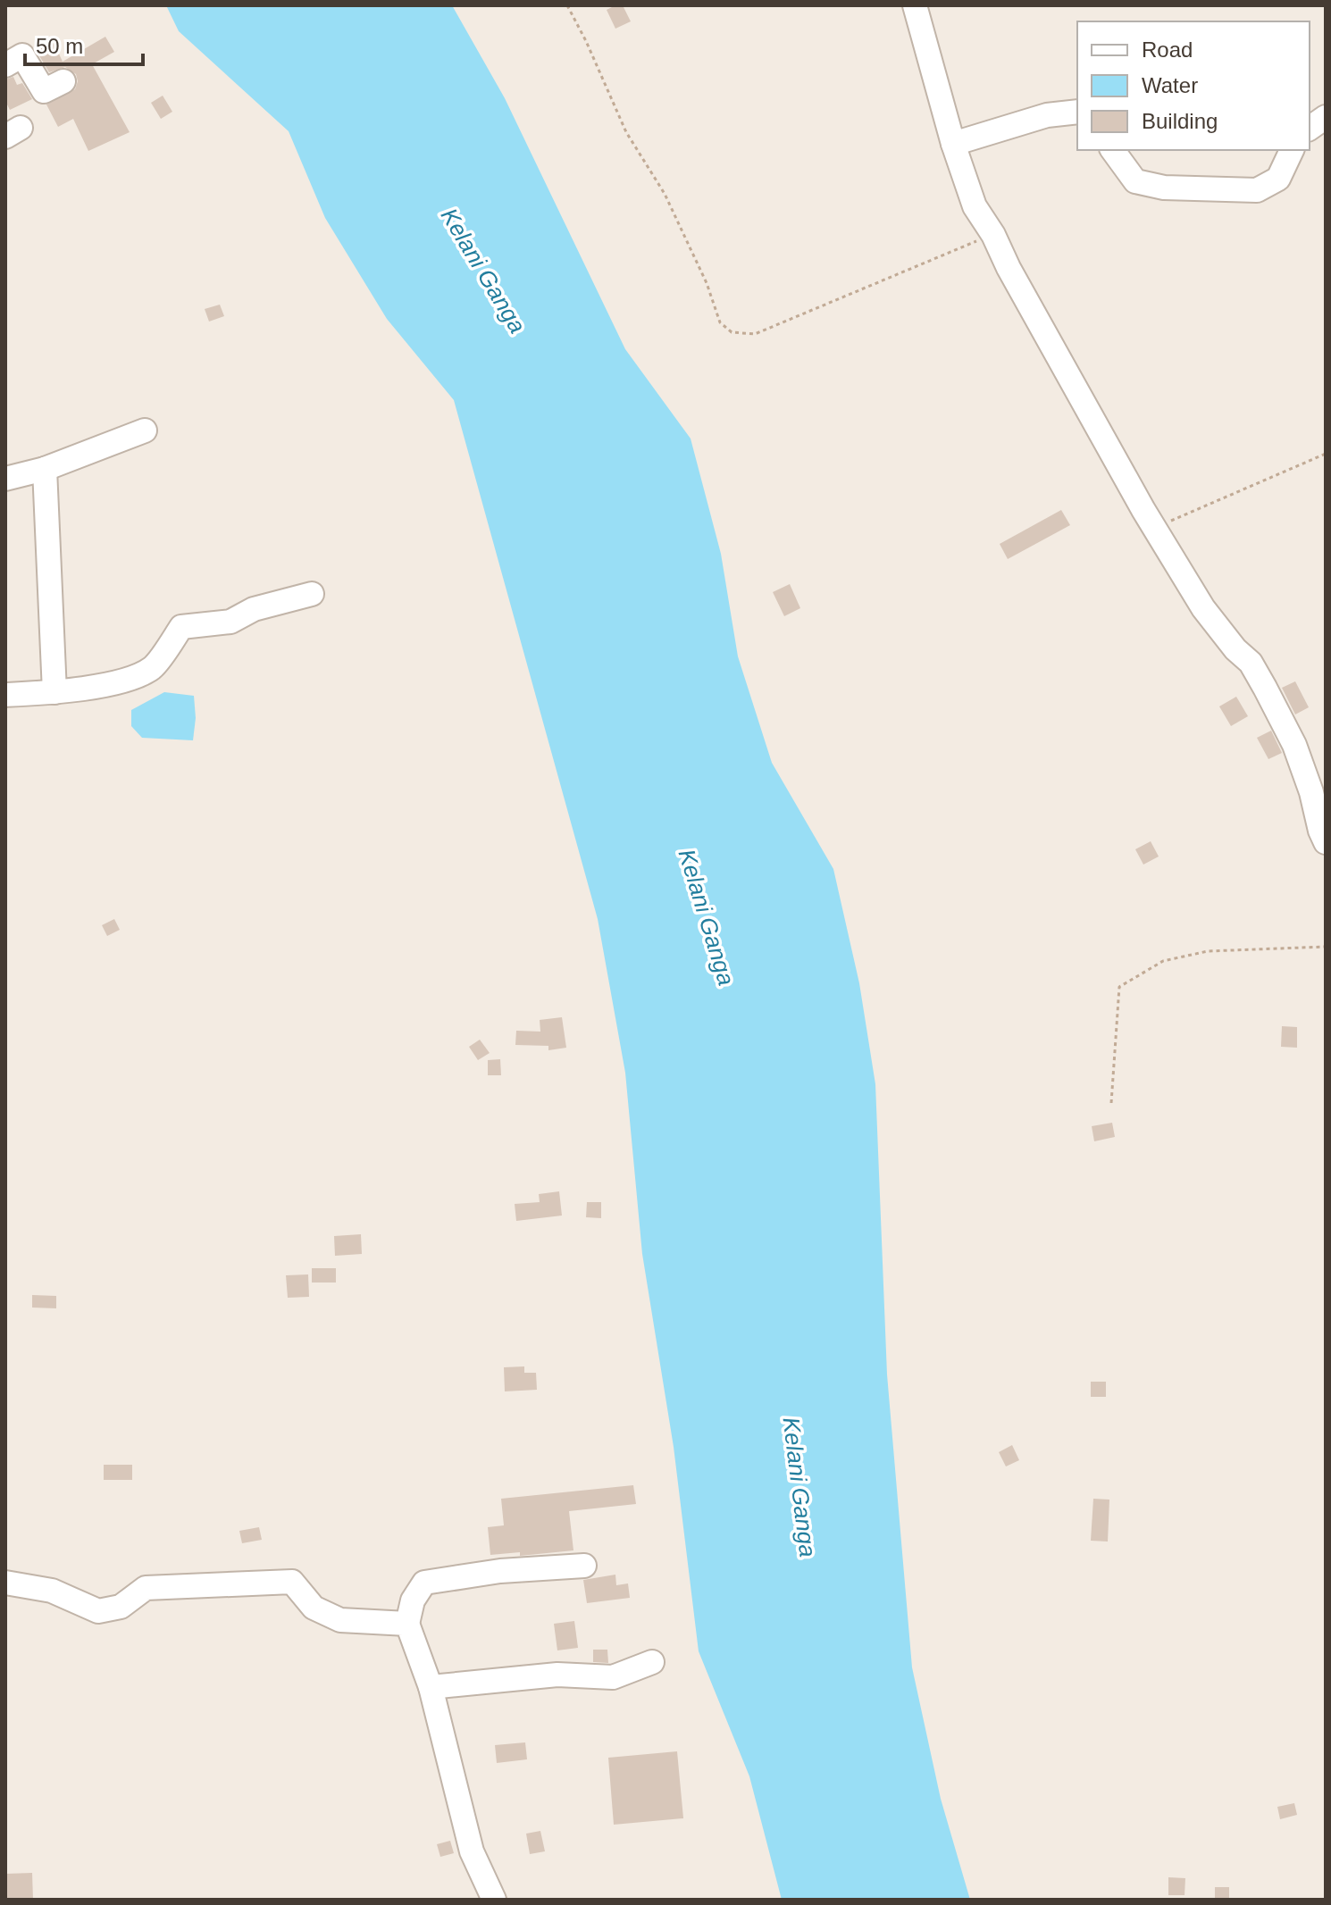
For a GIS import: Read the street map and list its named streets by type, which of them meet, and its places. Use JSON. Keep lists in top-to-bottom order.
{
  "water": ["Kelani Ganga"],
  "legend": ["Road", "Water", "Building"],
  "scale_bar": "50 m"
}
